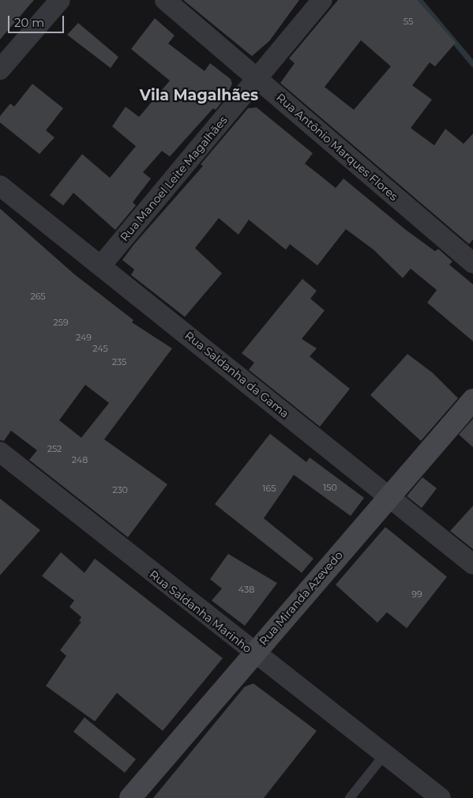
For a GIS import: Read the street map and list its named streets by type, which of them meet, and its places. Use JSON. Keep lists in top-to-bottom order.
{
  "streets": {
    "street": [
      "Rua Antônio Marques Flores",
      "Rua Manoel Leite Magalhães",
      "Rua Saldanha da Gama",
      "Rua Miranda Azevedo",
      "Rua Saldanha Marinho"
    ]
  },
  "crossings": [
    ["Rua Antônio Marques Flores", "Rua Manoel Leite Magalhães"],
    ["Rua Manoel Leite Magalhães", "Rua Saldanha da Gama"],
    ["Rua Saldanha da Gama", "Rua Miranda Azevedo"],
    ["Rua Miranda Azevedo", "Rua Saldanha Marinho"]
  ],
  "districts": ["Vila Magalhães"],
  "house_numbers": [
    "55",
    "265",
    "259",
    "249",
    "245",
    "235",
    "252",
    "248",
    "150",
    "165",
    "230",
    "438",
    "99"
  ],
  "scale_bar": "20 m"
}
